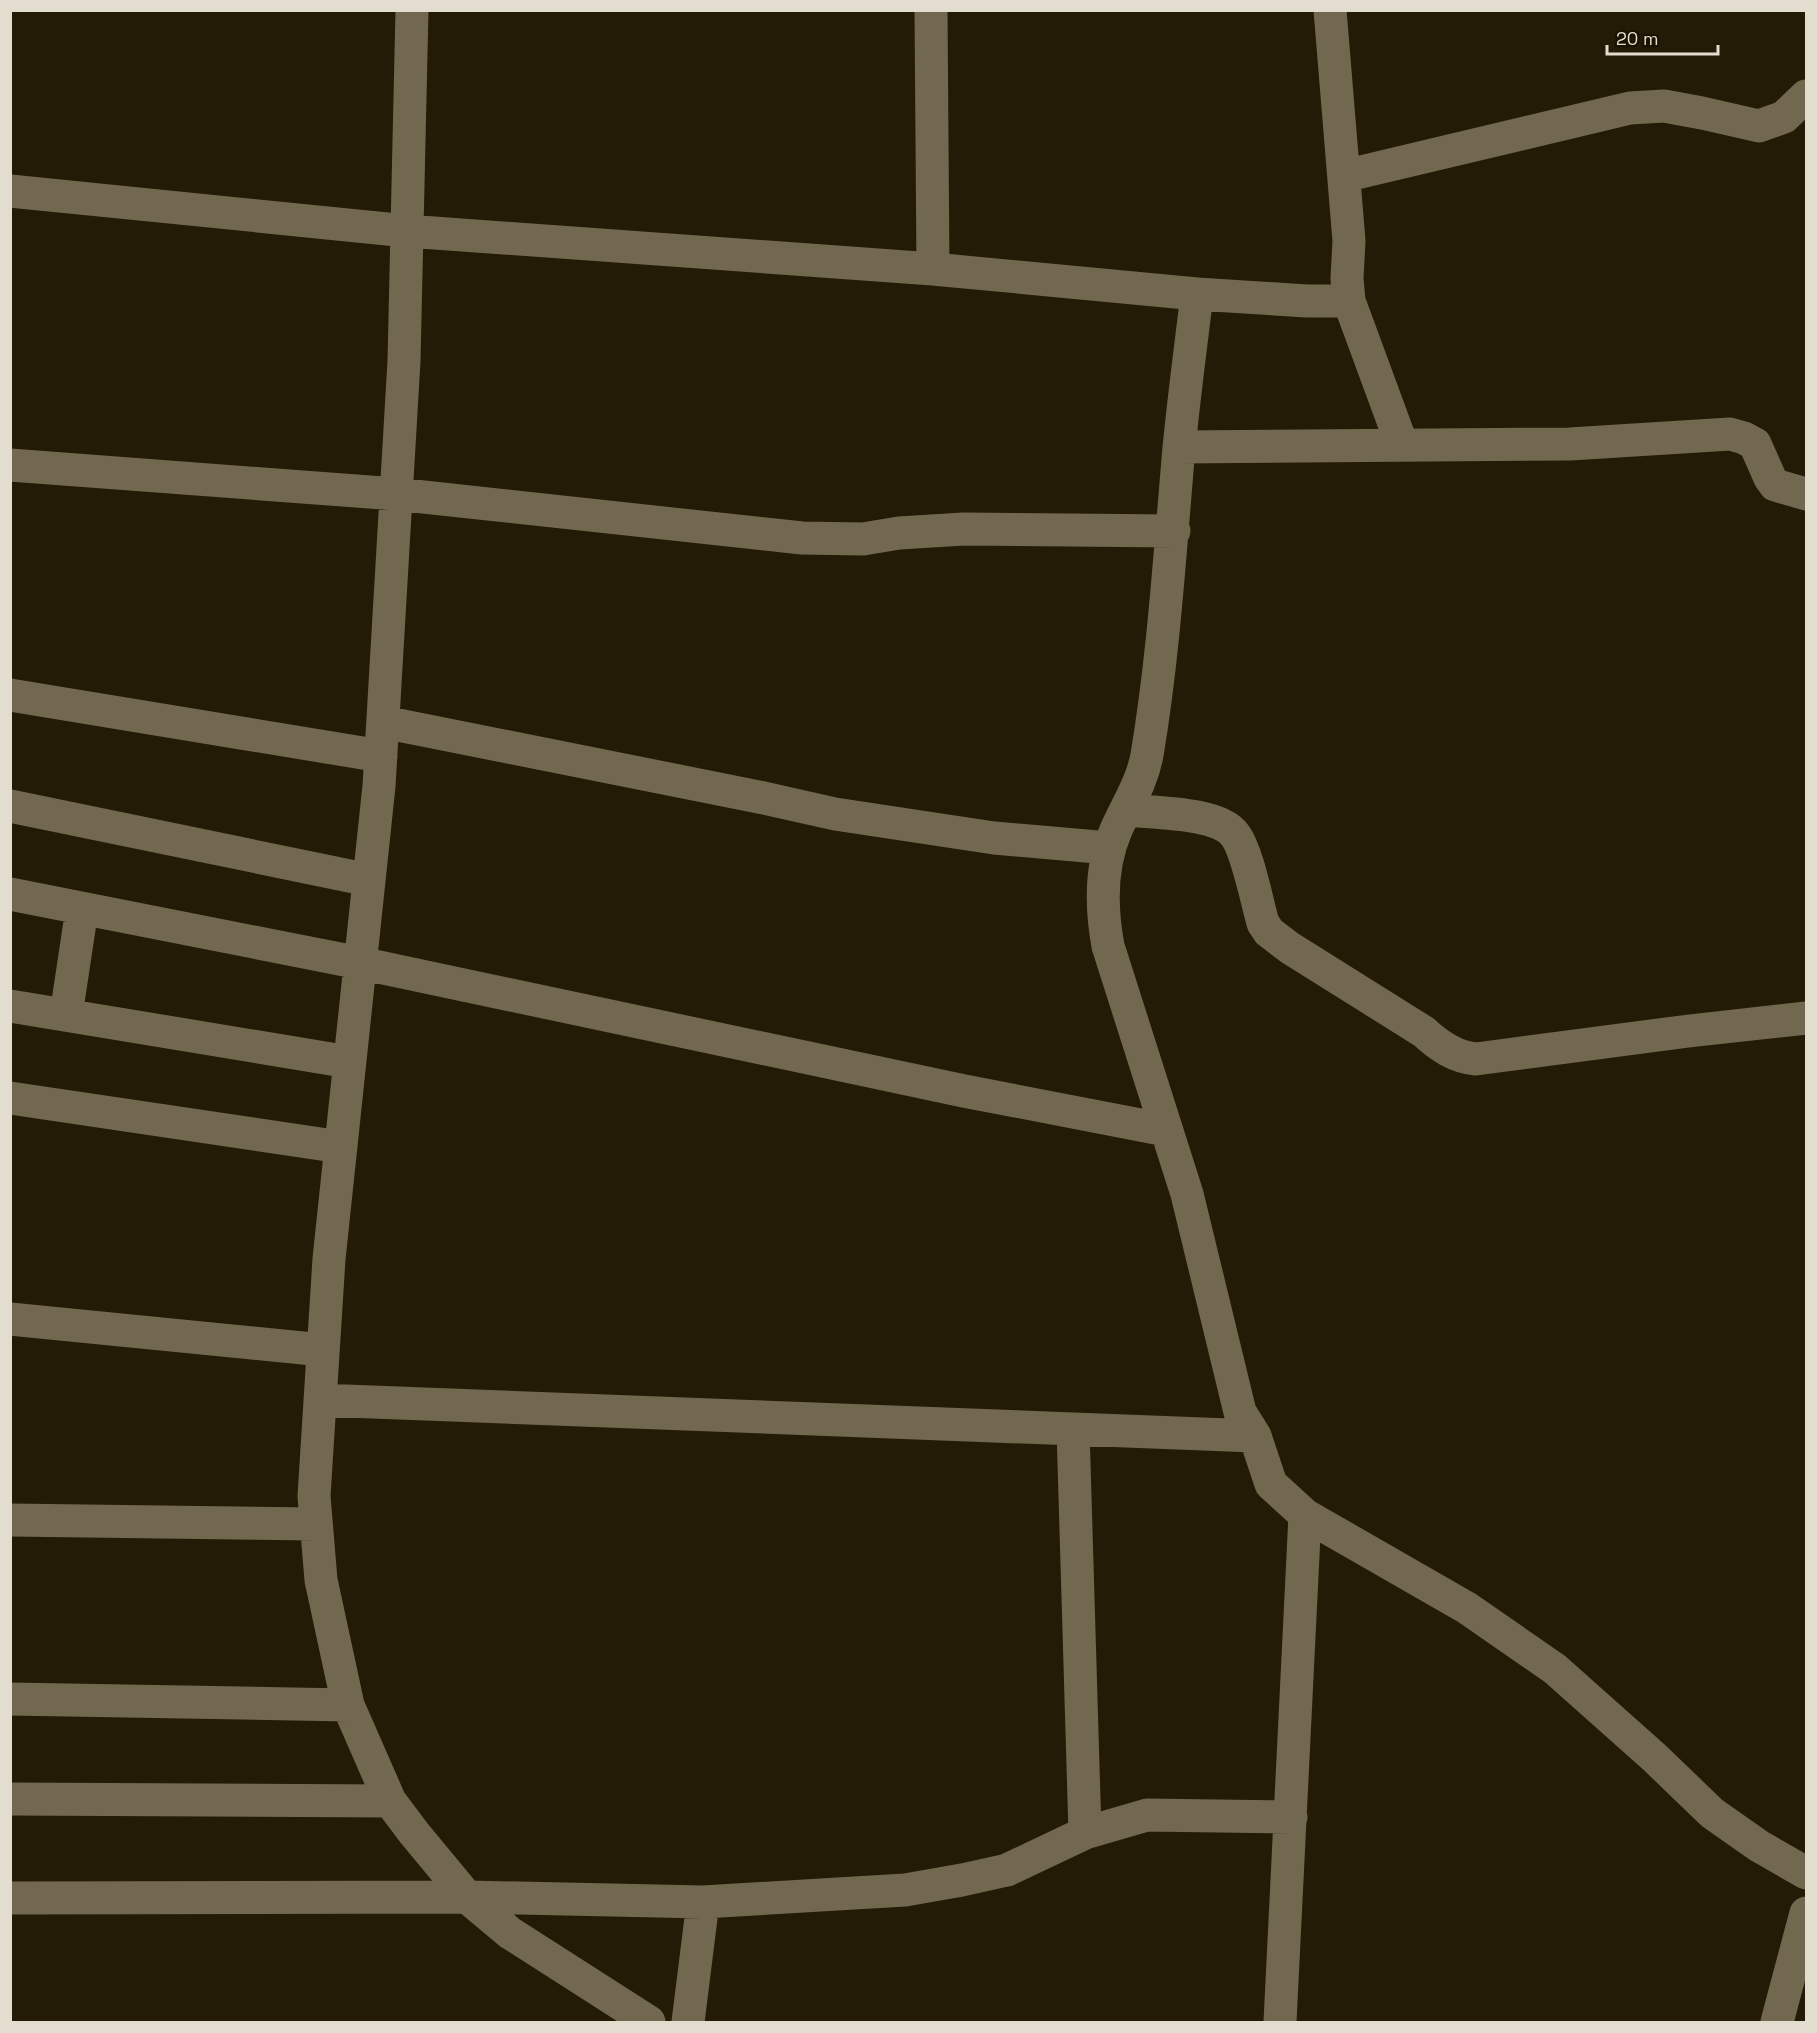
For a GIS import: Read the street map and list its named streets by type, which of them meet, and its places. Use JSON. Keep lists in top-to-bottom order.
{
  "scale_bar": "20 m"
}
